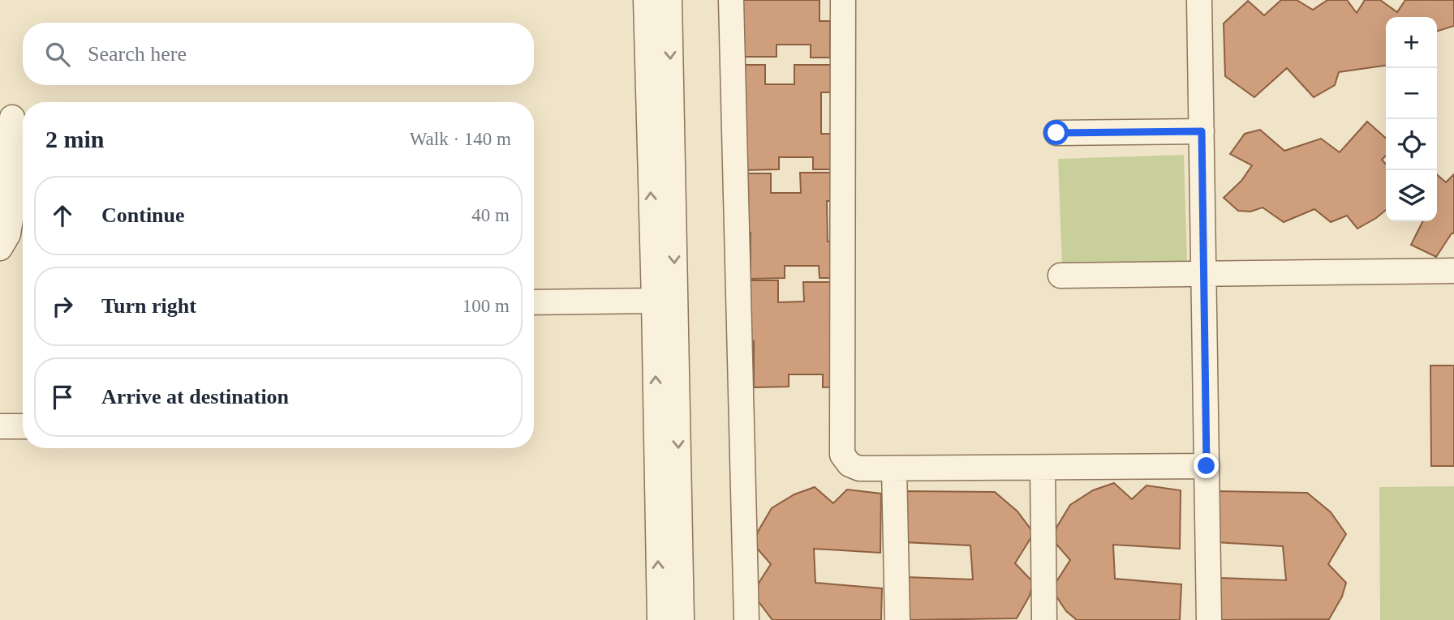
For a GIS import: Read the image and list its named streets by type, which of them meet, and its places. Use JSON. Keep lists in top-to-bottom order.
{
  "page": {
    "map_buttons": ["+", "−"],
    "search": "Search here",
    "heading": ["2 min", "Walk · 140 m"],
    "list": [
      ["Continue", "40 m"],
      ["Turn right", "100 m"],
      "Arrive at destination"
    ]
  }
}
